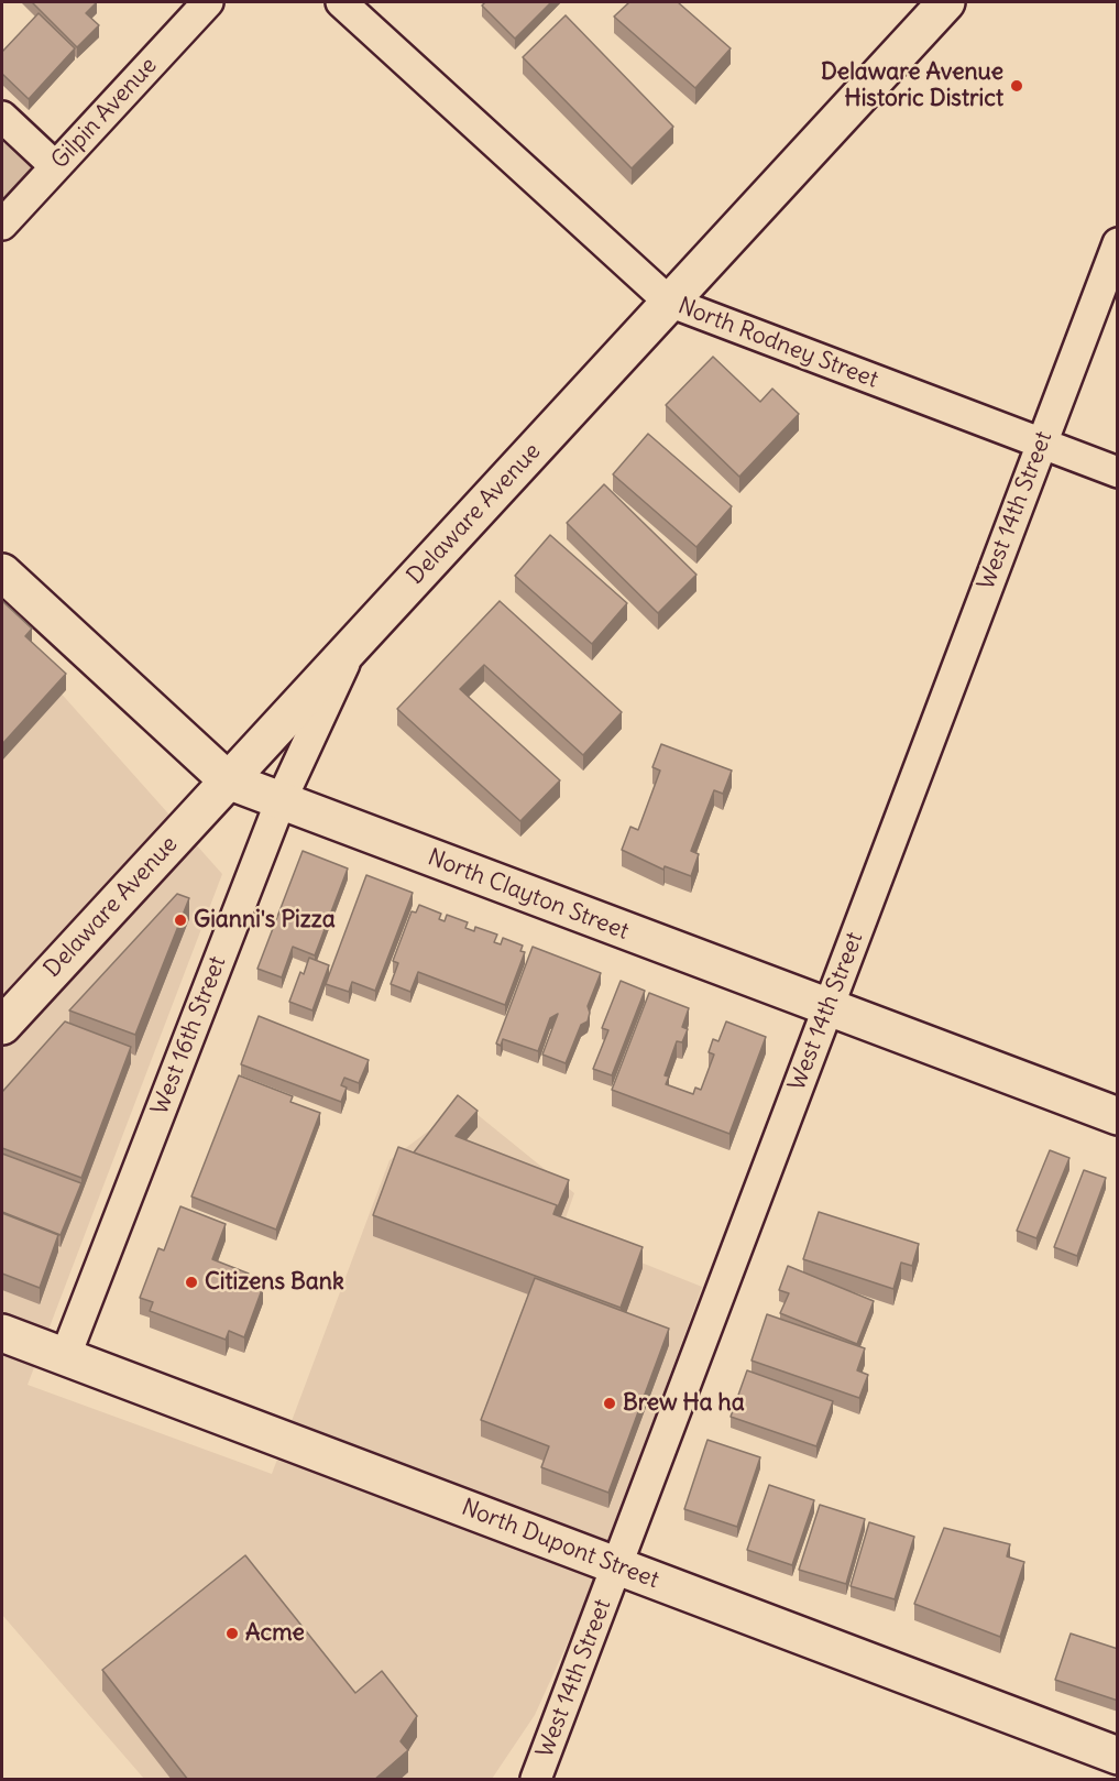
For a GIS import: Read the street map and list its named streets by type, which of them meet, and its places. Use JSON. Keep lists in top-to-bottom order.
{
  "streets": {
    "street": [
      "Gilpin Avenue",
      "North Rodney Street",
      "West 14th Street",
      "Delaware Avenue",
      "North Clayton Street",
      "West 16th Street",
      "North Dupont Street"
    ]
  },
  "crossings": [
    ["North Rodney Street", "West 14th Street"],
    ["North Rodney Street", "Delaware Avenue"],
    ["West 14th Street", "North Clayton Street"],
    ["West 14th Street", "North Dupont Street"],
    ["Delaware Avenue", "North Clayton Street"],
    ["Delaware Avenue", "West 16th Street"],
    ["North Clayton Street", "West 16th Street"],
    ["West 16th Street", "North Dupont Street"]
  ],
  "places": [
    "Delaware Avenue Historic District",
    "Gianni's Pizza",
    "Citizens Bank",
    "Brew Ha ha",
    "Acme"
  ]
}
